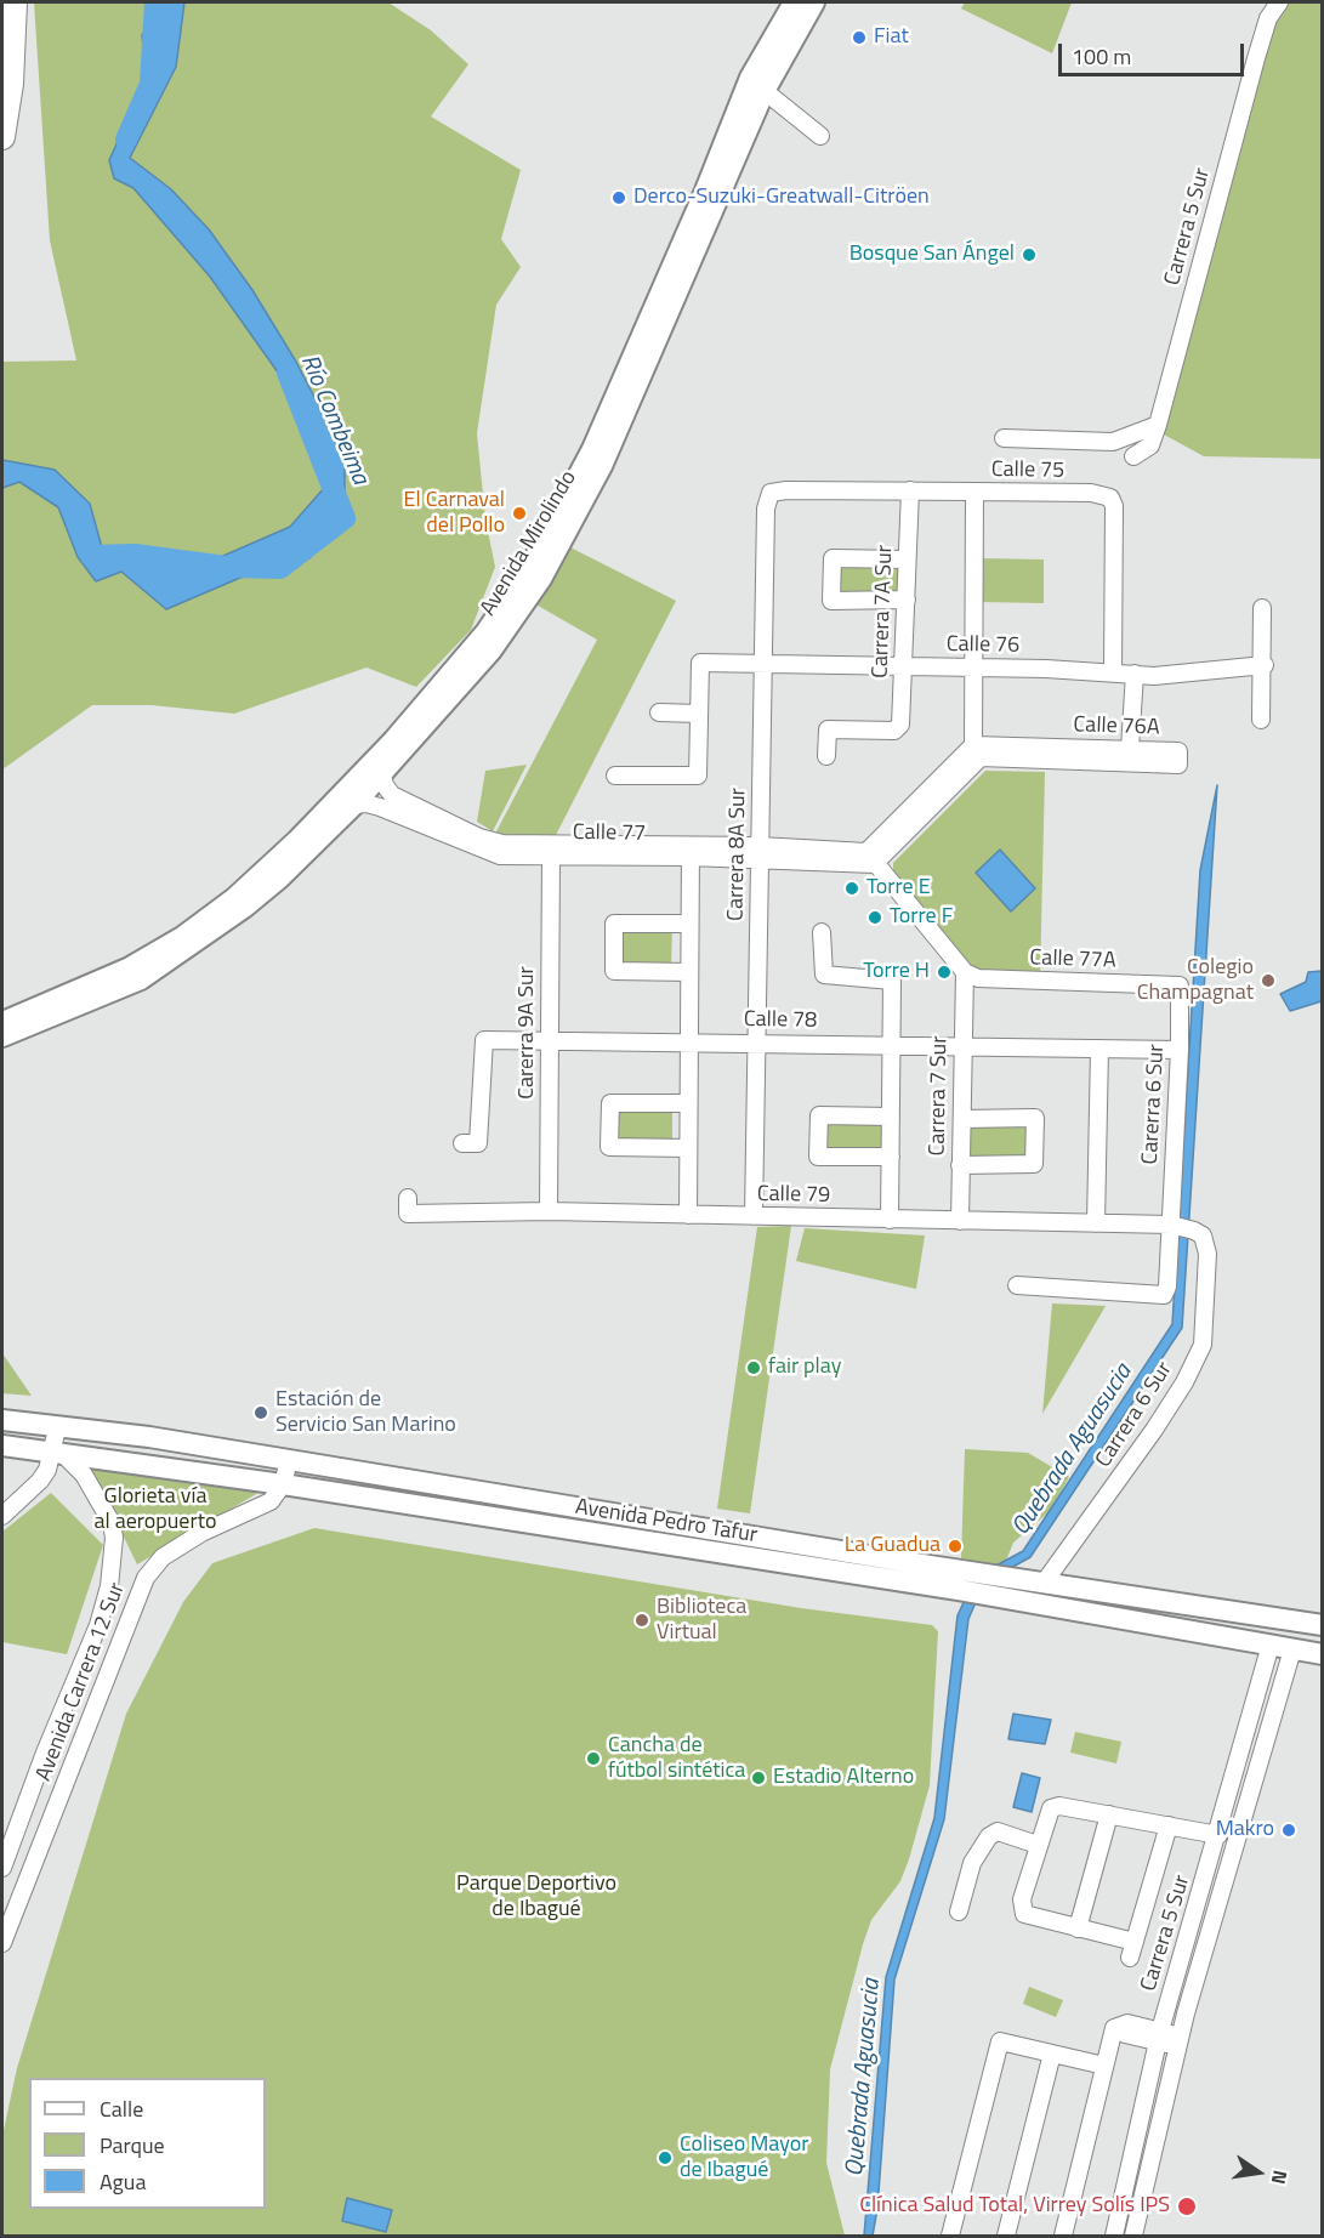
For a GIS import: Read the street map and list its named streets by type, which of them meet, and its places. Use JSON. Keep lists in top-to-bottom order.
{
  "streets": {
    "main road": ["Avenida Mirolindo", "Avenida Pedro Tafur"],
    "street": [
      "Carrera 5 Sur",
      "Calle 75",
      "Carrera 7A Sur",
      "Calle 76",
      "Calle 76A",
      "Calle 77",
      "Carrera 8A Sur",
      "Calle 77A",
      "Calle 78",
      "Carerra 9A Sur",
      "Carrera 7 Sur",
      "Carerra 6 Sur",
      "Calle 79",
      "Carrera 6 Sur",
      "Avenida Carrera 12 Sur"
    ]
  },
  "crossings": [
    ["Carrera 5 Sur", "Avenida Pedro Tafur"],
    ["Calle 75", "Carrera 7A Sur"],
    ["Calle 75", "Calle 76"],
    ["Calle 75", "Carrera 8A Sur"],
    ["Avenida Mirolindo", "Calle 77"],
    ["Carrera 7A Sur", "Calle 76"],
    ["Calle 76", "Carrera 8A Sur"],
    ["Calle 77", "Carrera 8A Sur"],
    ["Calle 77", "Carerra 9A Sur"],
    ["Carrera 8A Sur", "Calle 78"],
    ["Carrera 8A Sur", "Calle 79"],
    ["Calle 77A", "Carrera 7 Sur"],
    ["Calle 77A", "Carerra 6 Sur"],
    ["Calle 78", "Carerra 9A Sur"],
    ["Calle 78", "Carrera 7 Sur"],
    ["Calle 78", "Carerra 6 Sur"],
    ["Carerra 9A Sur", "Calle 79"],
    ["Carrera 7 Sur", "Calle 79"],
    ["Carerra 6 Sur", "Calle 79"],
    ["Carerra 6 Sur", "Carrera 6 Sur"],
    ["Calle 79", "Carrera 6 Sur"],
    ["Carrera 6 Sur", "Avenida Pedro Tafur"],
    ["Avenida Pedro Tafur", "Avenida Carrera 12 Sur"]
  ],
  "water": ["Río Combeima", "Quebrada Aguasucia"],
  "parks": ["Glorieta vía al aeropuerto", "Parque Deportivo de Ibagué"],
  "places": [
    "Fiat",
    "Derco-Suzuki-Greatwall-Citröen",
    "Bosque San Ángel",
    "El Carnaval del Pollo",
    "Torre E",
    "Torre F",
    "Torre H",
    "Colegio Champagnat",
    "fair play",
    "Estación de Servicio San Marino",
    "La Guadua",
    "Biblioteca Virtual",
    "Cancha de fútbol sintética",
    "Estadio Alterno",
    "Makro",
    "Coliseo Mayor de Ibagué",
    "Clínica Salud Total, Virrey Solís IPS"
  ],
  "legend": ["Calle", "Parque", "Agua"],
  "scale_bar": "100 m",
  "north": "right"
}
